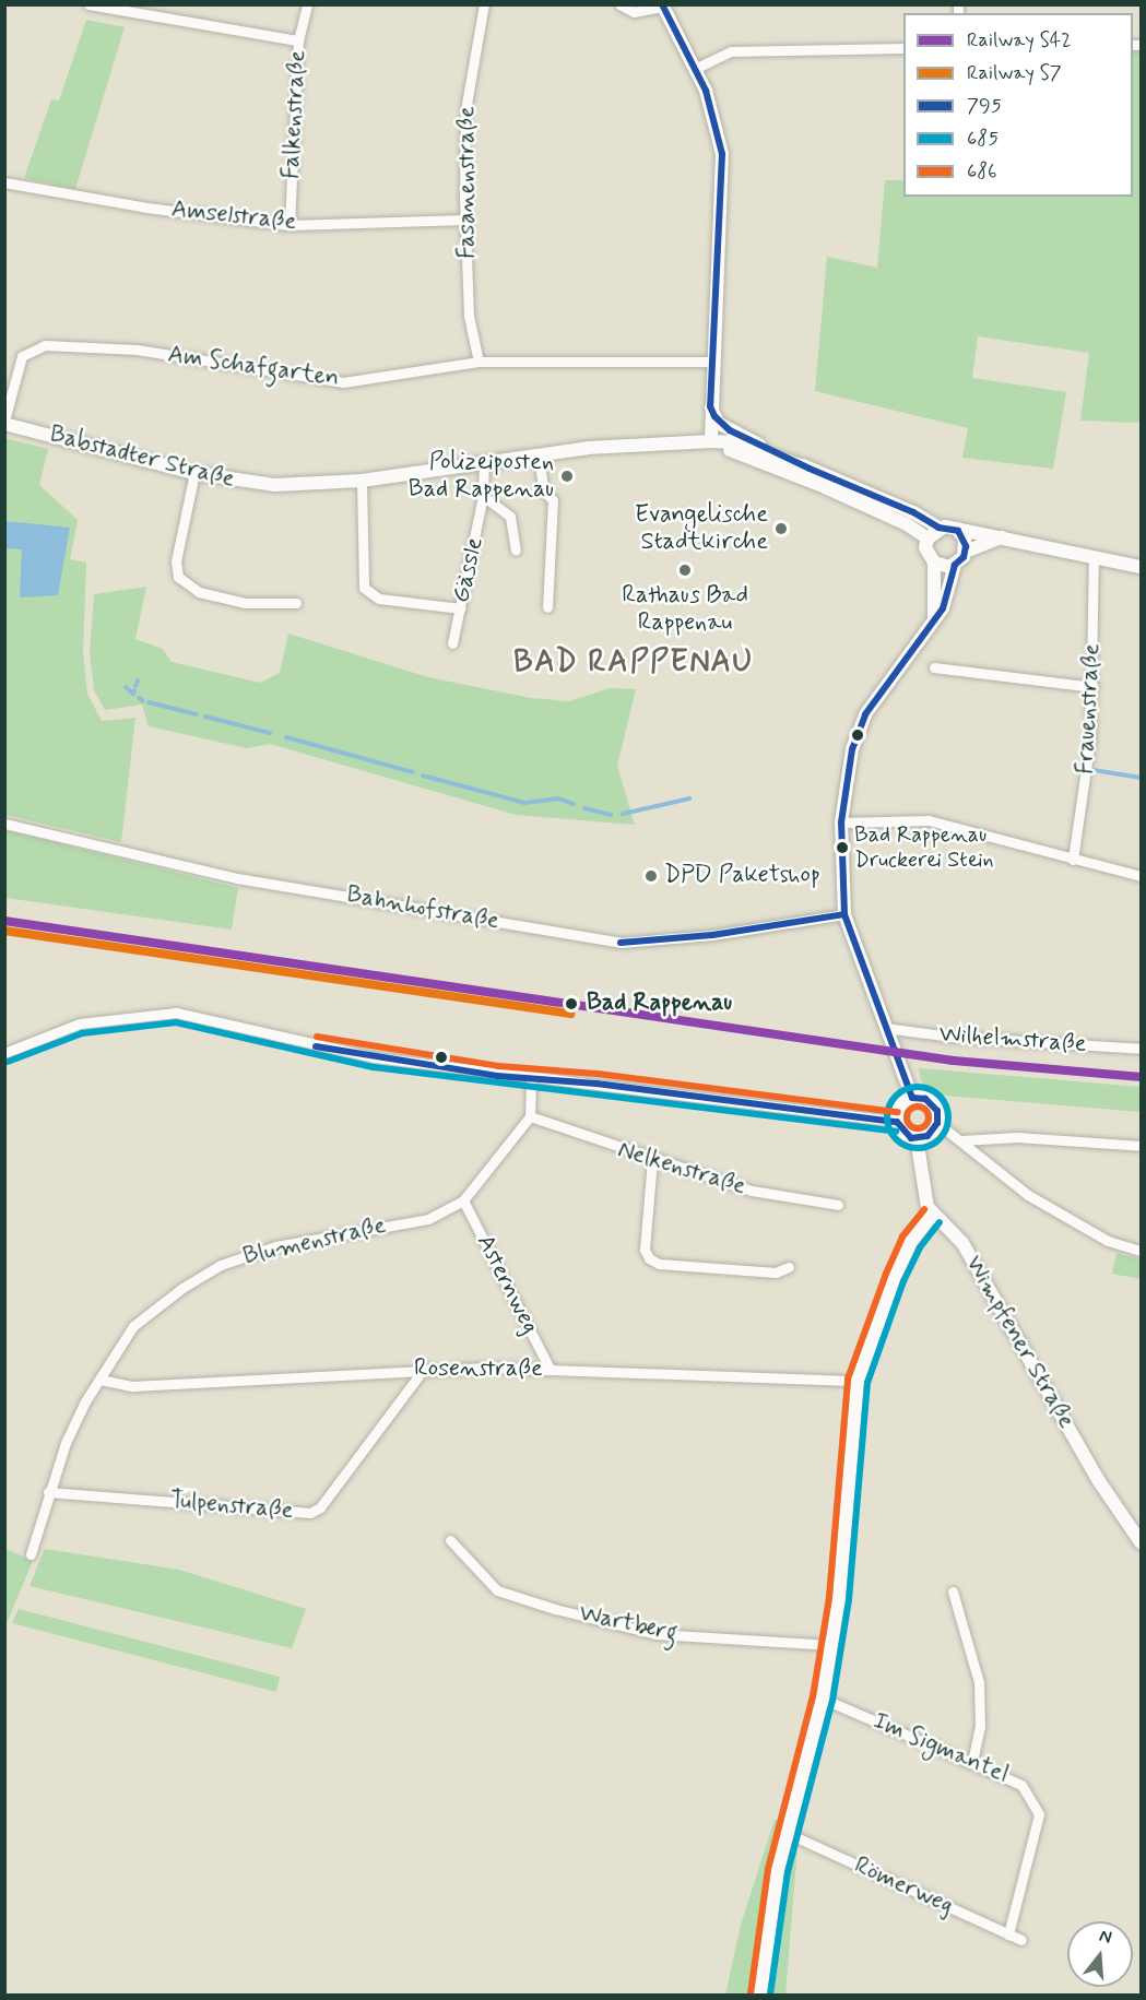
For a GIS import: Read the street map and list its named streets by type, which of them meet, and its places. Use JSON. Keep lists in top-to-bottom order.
{
  "streets": {
    "street": [
      "Falkenstraße",
      "Fasanenstraße",
      "Amselstraße",
      "Am Schafgarten",
      "Babstadter Straße",
      "Gässle",
      "Frauenstraße",
      "Bahnhofstraße",
      "Wilhelmstraße",
      "Nelkenstraße",
      "Blumenstraße",
      "Asternweg",
      "Wimpfener Straße",
      "Rosenstraße",
      "Tulpenstraße",
      "Wartberg",
      "Im Sigmantel",
      "Römerweg"
    ]
  },
  "crossings": [
    ["Falkenstraße", "Amselstraße"],
    ["Fasanenstraße", "Amselstraße"],
    ["Fasanenstraße", "Am Schafgarten"],
    ["Am Schafgarten", "Babstadter Straße"],
    ["Babstadter Straße", "Gässle"],
    ["Nelkenstraße", "Blumenstraße"],
    ["Blumenstraße", "Asternweg"],
    ["Blumenstraße", "Rosenstraße"],
    ["Blumenstraße", "Tulpenstraße"],
    ["Asternweg", "Rosenstraße"],
    ["Rosenstraße", "Tulpenstraße"],
    ["Im Sigmantel", "Römerweg"]
  ],
  "districts": ["BAD RAPPENAU"],
  "places": [
    "Polizeiposten Bad Rappenau",
    "Evangelische Stadtkirche",
    "Rathaus Bad Rappenau",
    "Bad Rappenau Druckerei Stein",
    "DPD Paketshop",
    "Bad Rappenau"
  ],
  "lines": [
    "transit line 795",
    "rail line S42",
    "rail line S7",
    "transit line 685",
    "transit line 686"
  ],
  "legend": [
    "Railway S42",
    "Railway S7",
    "795",
    "685",
    "686"
  ],
  "north": "top"
}
